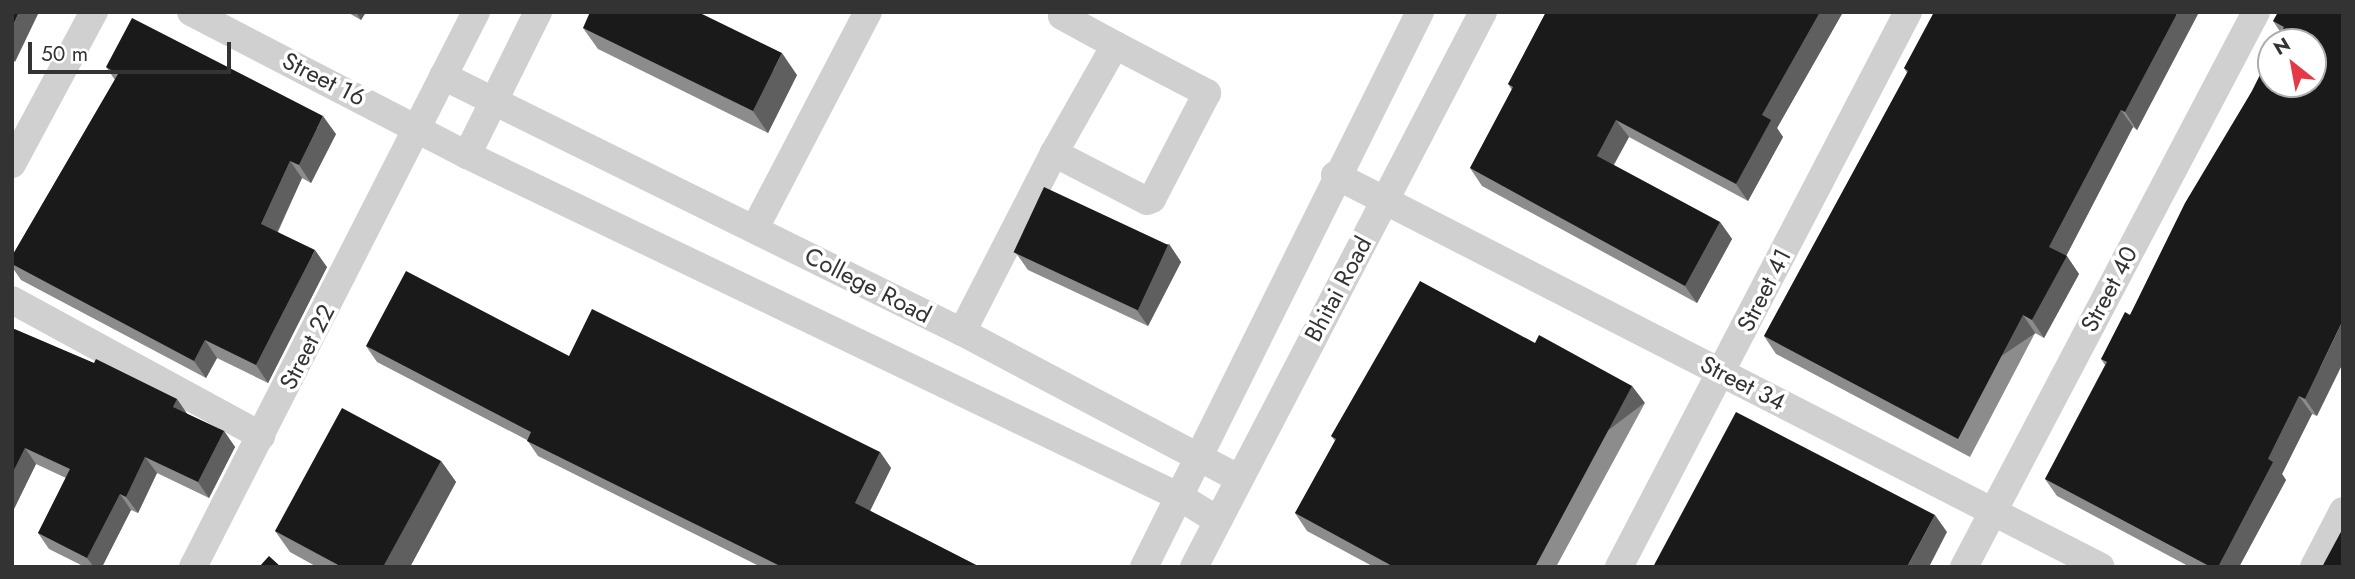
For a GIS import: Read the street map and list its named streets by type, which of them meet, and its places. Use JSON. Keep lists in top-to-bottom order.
{
  "streets": {
    "street": [
      "Street 16",
      "College Road",
      "Bhitai Road",
      "Street 40",
      "Street 41",
      "Street 22",
      "Street 34"
    ]
  },
  "crossings": [
    ["Street 16", "Street 22"],
    ["College Road", "Bhitai Road"],
    ["Bhitai Road", "Street 34"],
    ["Street 40", "Street 34"],
    ["Street 41", "Street 34"]
  ],
  "scale_bar": "50 m",
  "north": "top left"
}
